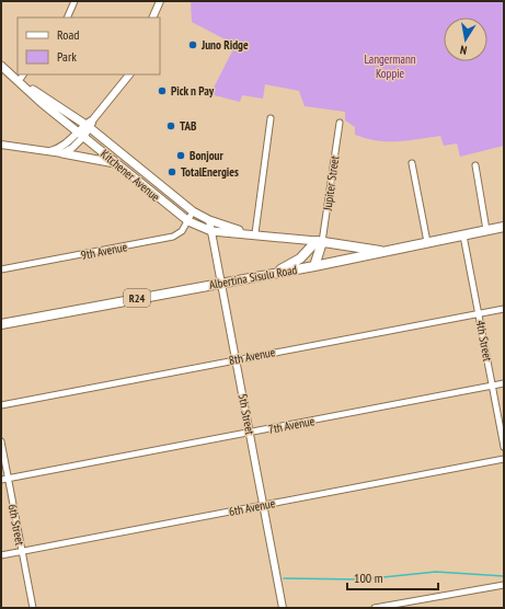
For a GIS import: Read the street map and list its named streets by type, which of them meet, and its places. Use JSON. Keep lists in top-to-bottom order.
{
  "streets": {
    "main road": ["Kitchener Avenue", "Albertina Sisulu Road", "R24"],
    "street": [
      "Jupiter Street",
      "9th Avenue",
      "4th Street",
      "8th Avenue",
      "5th Street",
      "7th Avenue",
      "6th Avenue",
      "6th Street"
    ]
  },
  "crossings": [
    ["Kitchener Avenue", "Jupiter Street"],
    ["Kitchener Avenue", "9th Avenue"],
    ["Kitchener Avenue", "Albertina Sisulu Road"],
    ["Kitchener Avenue", "R24"],
    ["Kitchener Avenue", "5th Street"],
    ["Jupiter Street", "R24"],
    ["Albertina Sisulu Road", "R24"],
    ["Albertina Sisulu Road", "4th Street"],
    ["Albertina Sisulu Road", "5th Street"],
    ["4th Street", "8th Avenue"],
    ["4th Street", "7th Avenue"],
    ["8th Avenue", "5th Street"],
    ["5th Street", "7th Avenue"],
    ["5th Street", "6th Avenue"],
    ["7th Avenue", "6th Street"],
    ["6th Avenue", "6th Street"]
  ],
  "parks": ["Langermann Koppie"],
  "places": [
    "Juno Ridge",
    "Pick n Pay",
    "TAB",
    "Bonjour",
    "TotalEnergies"
  ],
  "legend": ["Road", "Park"],
  "scale_bar": "100 m",
  "north": "bottom"
}
